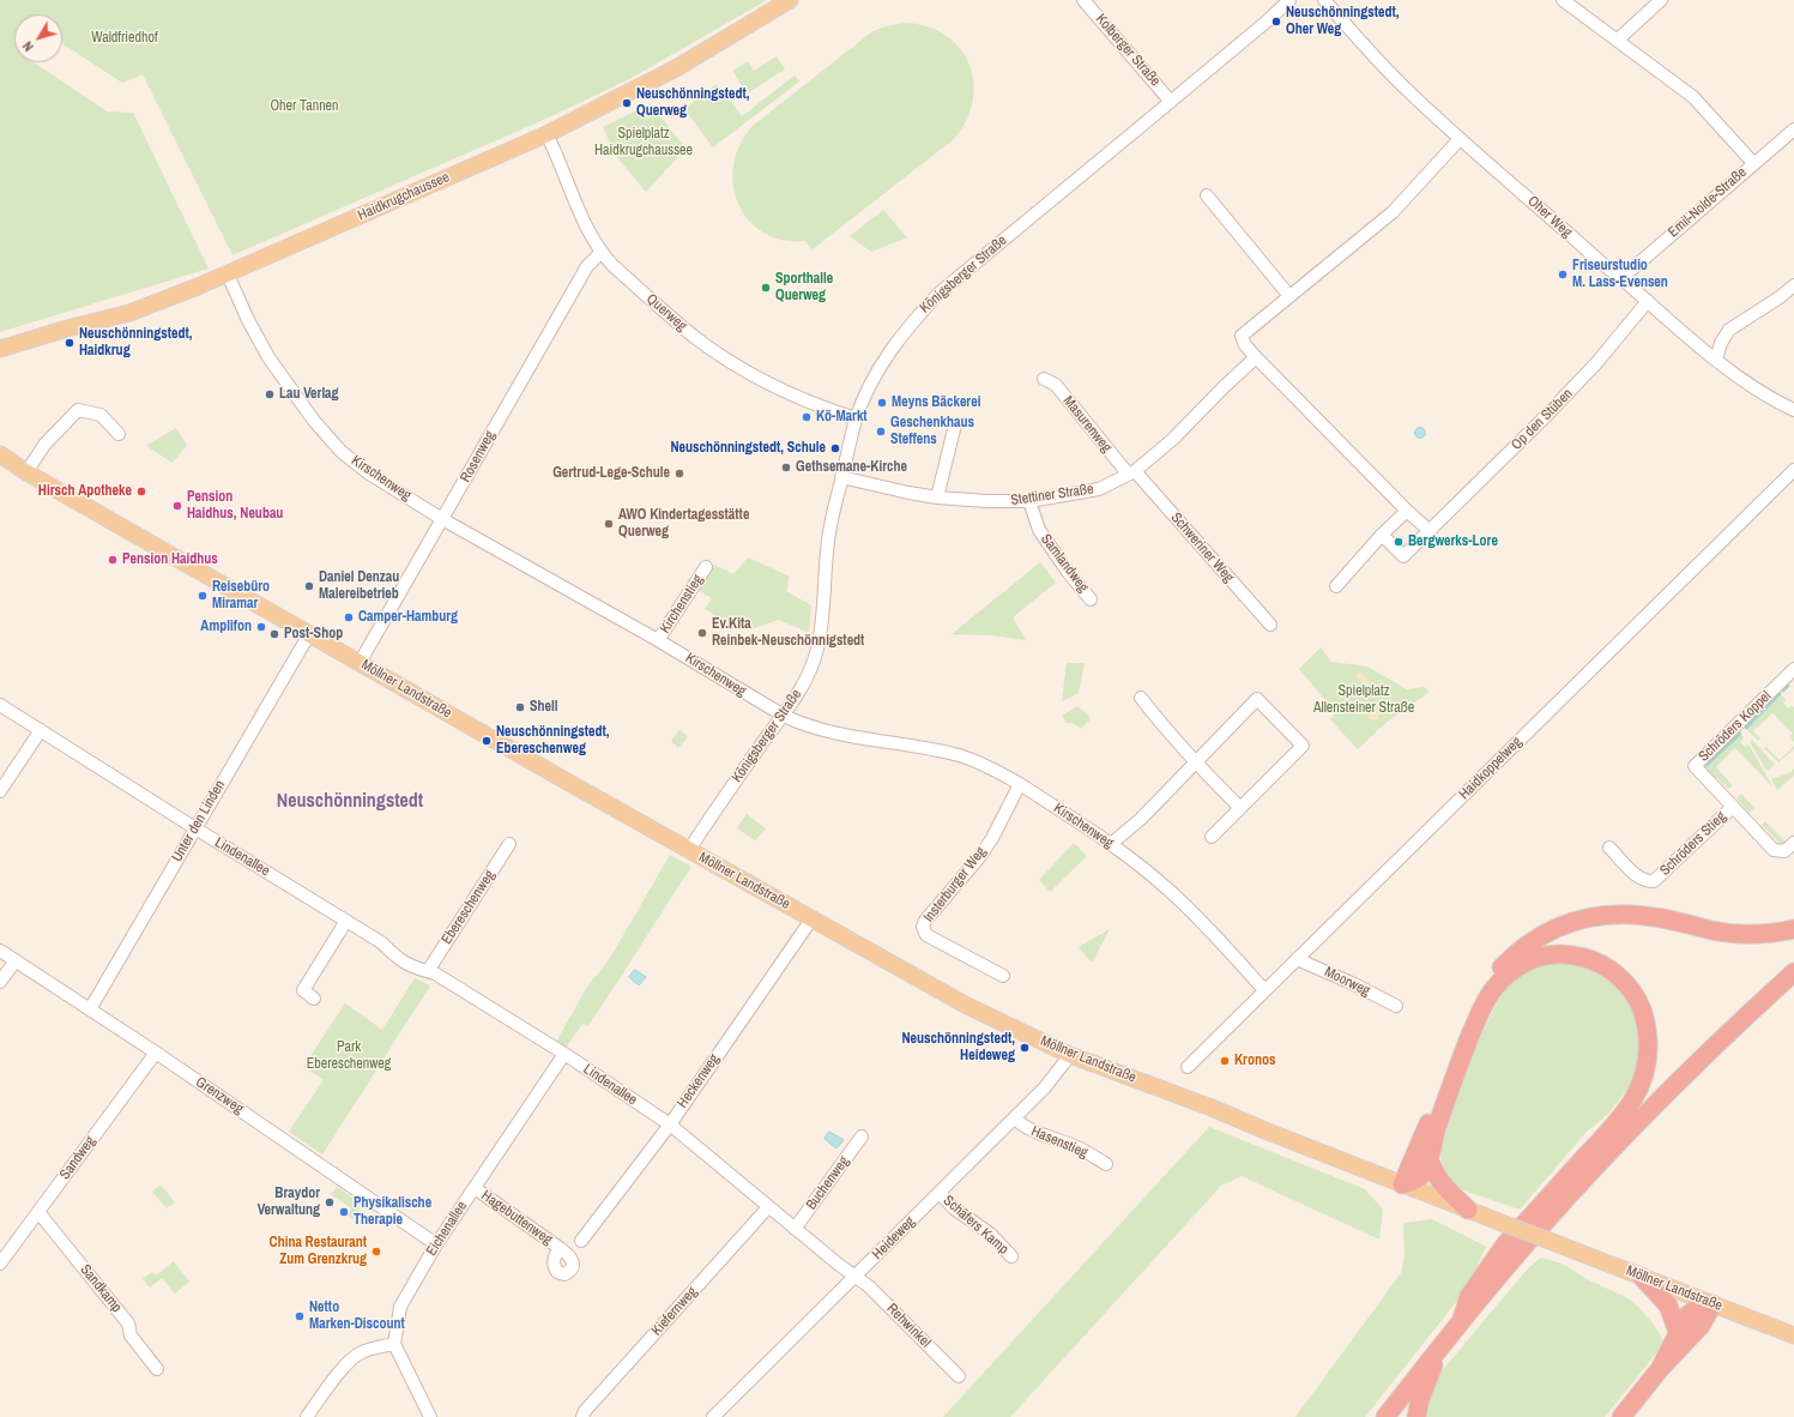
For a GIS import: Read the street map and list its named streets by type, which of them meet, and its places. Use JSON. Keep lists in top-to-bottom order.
{
  "streets": {
    "main road": ["Haidkrugchaussee", "Möllner Landstraße"],
    "street": [
      "Kolberger Straße",
      "Emil-Nolde-Straße",
      "Oher Weg",
      "Königsberger Straße",
      "Querweg",
      "Op den Stüben",
      "Masurenweg",
      "Rosenweg",
      "Kirschenweg",
      "Stettiner Straße",
      "Schweriner Weg",
      "Samlandweg",
      "Kirchenstieg",
      "Schröders Koppel",
      "Haidkoppelweg",
      "Unter den Linden",
      "Schröders Stieg",
      "Lindenallee",
      "Insterburger Weg",
      "Ebereschenweg",
      "Moorweg",
      "Heckenweg",
      "Grenzweg",
      "Hasenstieg",
      "Sandweg",
      "Buchenweg",
      "Hagebuttenweg",
      "Schäfers Kamp",
      "Eichenallee",
      "Heideweg",
      "Sandkamp",
      "Kiefernweg",
      "Rehwinkel"
    ]
  },
  "crossings": [
    ["Kolberger Straße", "Königsberger Straße"],
    ["Haidkrugchaussee", "Querweg"],
    ["Haidkrugchaussee", "Kirschenweg"],
    ["Emil-Nolde-Straße", "Oher Weg"],
    ["Oher Weg", "Op den Stüben"],
    ["Königsberger Straße", "Querweg"],
    ["Königsberger Straße", "Kirschenweg"],
    ["Königsberger Straße", "Stettiner Straße"],
    ["Königsberger Straße", "Möllner Landstraße"],
    ["Querweg", "Rosenweg"],
    ["Masurenweg", "Stettiner Straße"],
    ["Masurenweg", "Schweriner Weg"],
    ["Rosenweg", "Kirschenweg"],
    ["Rosenweg", "Möllner Landstraße"],
    ["Kirschenweg", "Kirchenstieg"],
    ["Kirschenweg", "Haidkoppelweg"],
    ["Kirschenweg", "Insterburger Weg"],
    ["Stettiner Straße", "Schweriner Weg"],
    ["Stettiner Straße", "Samlandweg"],
    ["Möllner Landstraße", "Unter den Linden"],
    ["Möllner Landstraße", "Heckenweg"],
    ["Möllner Landstraße", "Heideweg"],
    ["Schröders Koppel", "Schröders Stieg"],
    ["Haidkoppelweg", "Moorweg"],
    ["Unter den Linden", "Lindenallee"],
    ["Unter den Linden", "Grenzweg"],
    ["Lindenallee", "Ebereschenweg"],
    ["Lindenallee", "Heckenweg"],
    ["Lindenallee", "Buchenweg"],
    ["Lindenallee", "Eichenallee"],
    ["Lindenallee", "Heideweg"],
    ["Lindenallee", "Kiefernweg"],
    ["Lindenallee", "Rehwinkel"],
    ["Grenzweg", "Sandweg"],
    ["Grenzweg", "Eichenallee"],
    ["Hasenstieg", "Heideweg"],
    ["Sandweg", "Sandkamp"],
    ["Hagebuttenweg", "Eichenallee"],
    ["Schäfers Kamp", "Heideweg"],
    ["Heideweg", "Rehwinkel"]
  ],
  "districts": ["Neuschönningstedt"],
  "parks": [
    "Waldfriedhof",
    "Oher Tannen",
    "Spielplatz Haidkrugchaussee",
    "Spielplatz Allensteiner Straße",
    "Park Ebereschenweg"
  ],
  "places": [
    "Neuschönningstedt, Oher Weg",
    "Neuschönningstedt, Querweg",
    "Friseurstudio M. Lass-Evensen",
    "Sporthalle Querweg",
    "Neuschönningstedt, Haidkrug",
    "Lau Verlag",
    "Meyns Bäckerei",
    "Kö-Markt",
    "Geschenkhaus Steffens",
    "Neuschönningstedt, Schule",
    "Gethsemane-Kirche",
    "Gertrud-Lege-Schule",
    "Hirsch Apotheke",
    "Pension Haidhus, Neubau",
    "AWO Kindertagesstätte Querweg",
    "Bergwerks-Lore",
    "Pension Haidhus",
    "Daniel Denzau Malereibetrieb",
    "Reisebüro Miramar",
    "Camper-Hamburg",
    "Amplifon",
    "Ev.Kita Reinbek-Neuschönnigstedt",
    "Post-Shop",
    "Shell",
    "Neuschönningstedt, Ebereschenweg",
    "Neuschönningstedt, Heideweg",
    "Kronos",
    "Braydor Verwaltung",
    "Physikalische Therapie",
    "China Restaurant Zum Grenzkrug",
    "Netto Marken-Discount"
  ],
  "north": "bottom left"
}
